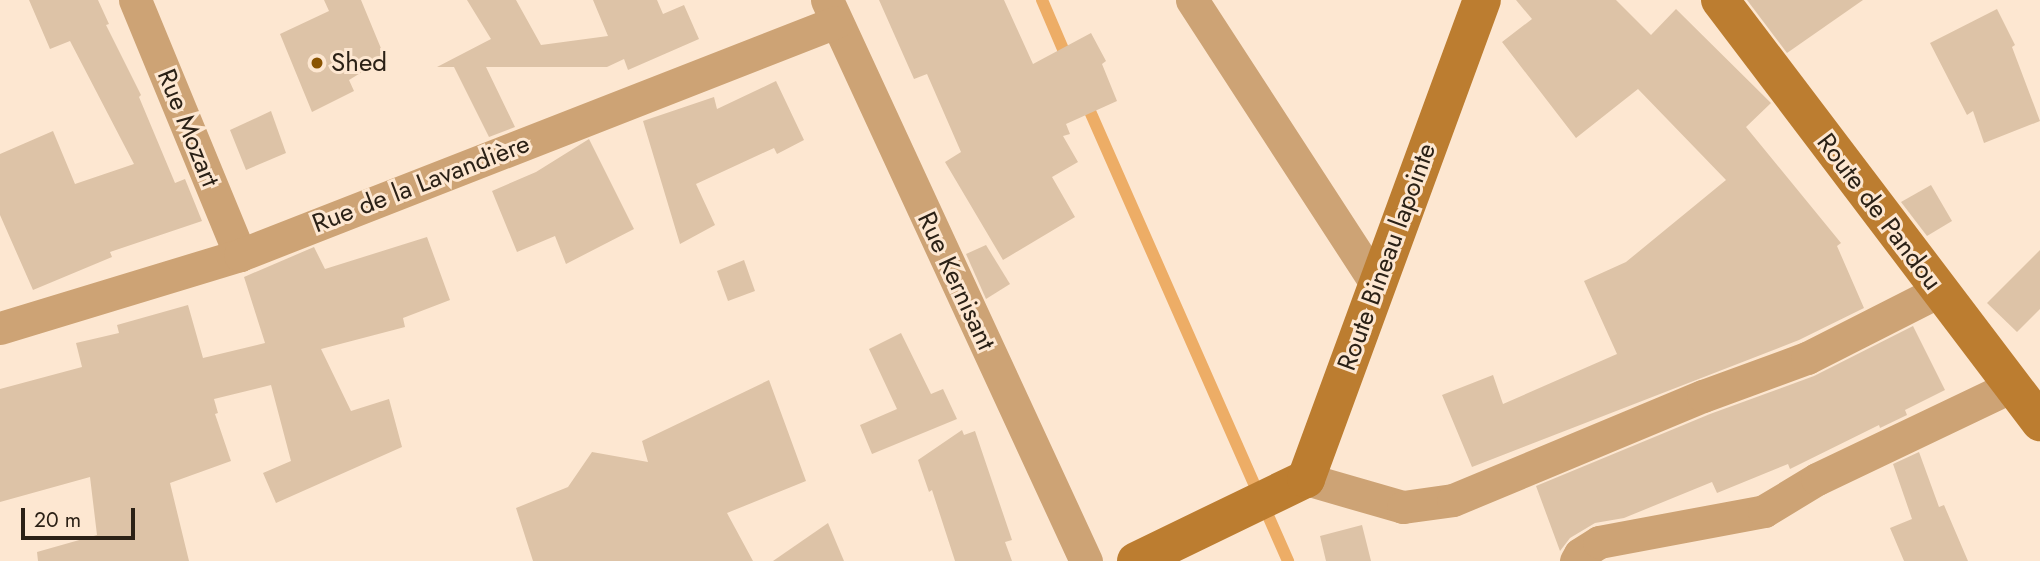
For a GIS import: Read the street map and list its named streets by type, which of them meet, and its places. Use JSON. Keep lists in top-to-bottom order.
{
  "streets": {
    "street": [
      "Rue Mozart",
      "Rue de la Lavandière",
      "Route de Pandou",
      "Route Bineau lapointe",
      "Rue Kernisant"
    ]
  },
  "crossings": [
    ["Rue Mozart", "Rue de la Lavandière"],
    ["Rue de la Lavandière", "Rue Kernisant"]
  ],
  "places": ["Shed"],
  "scale_bar": "20 m"
}
